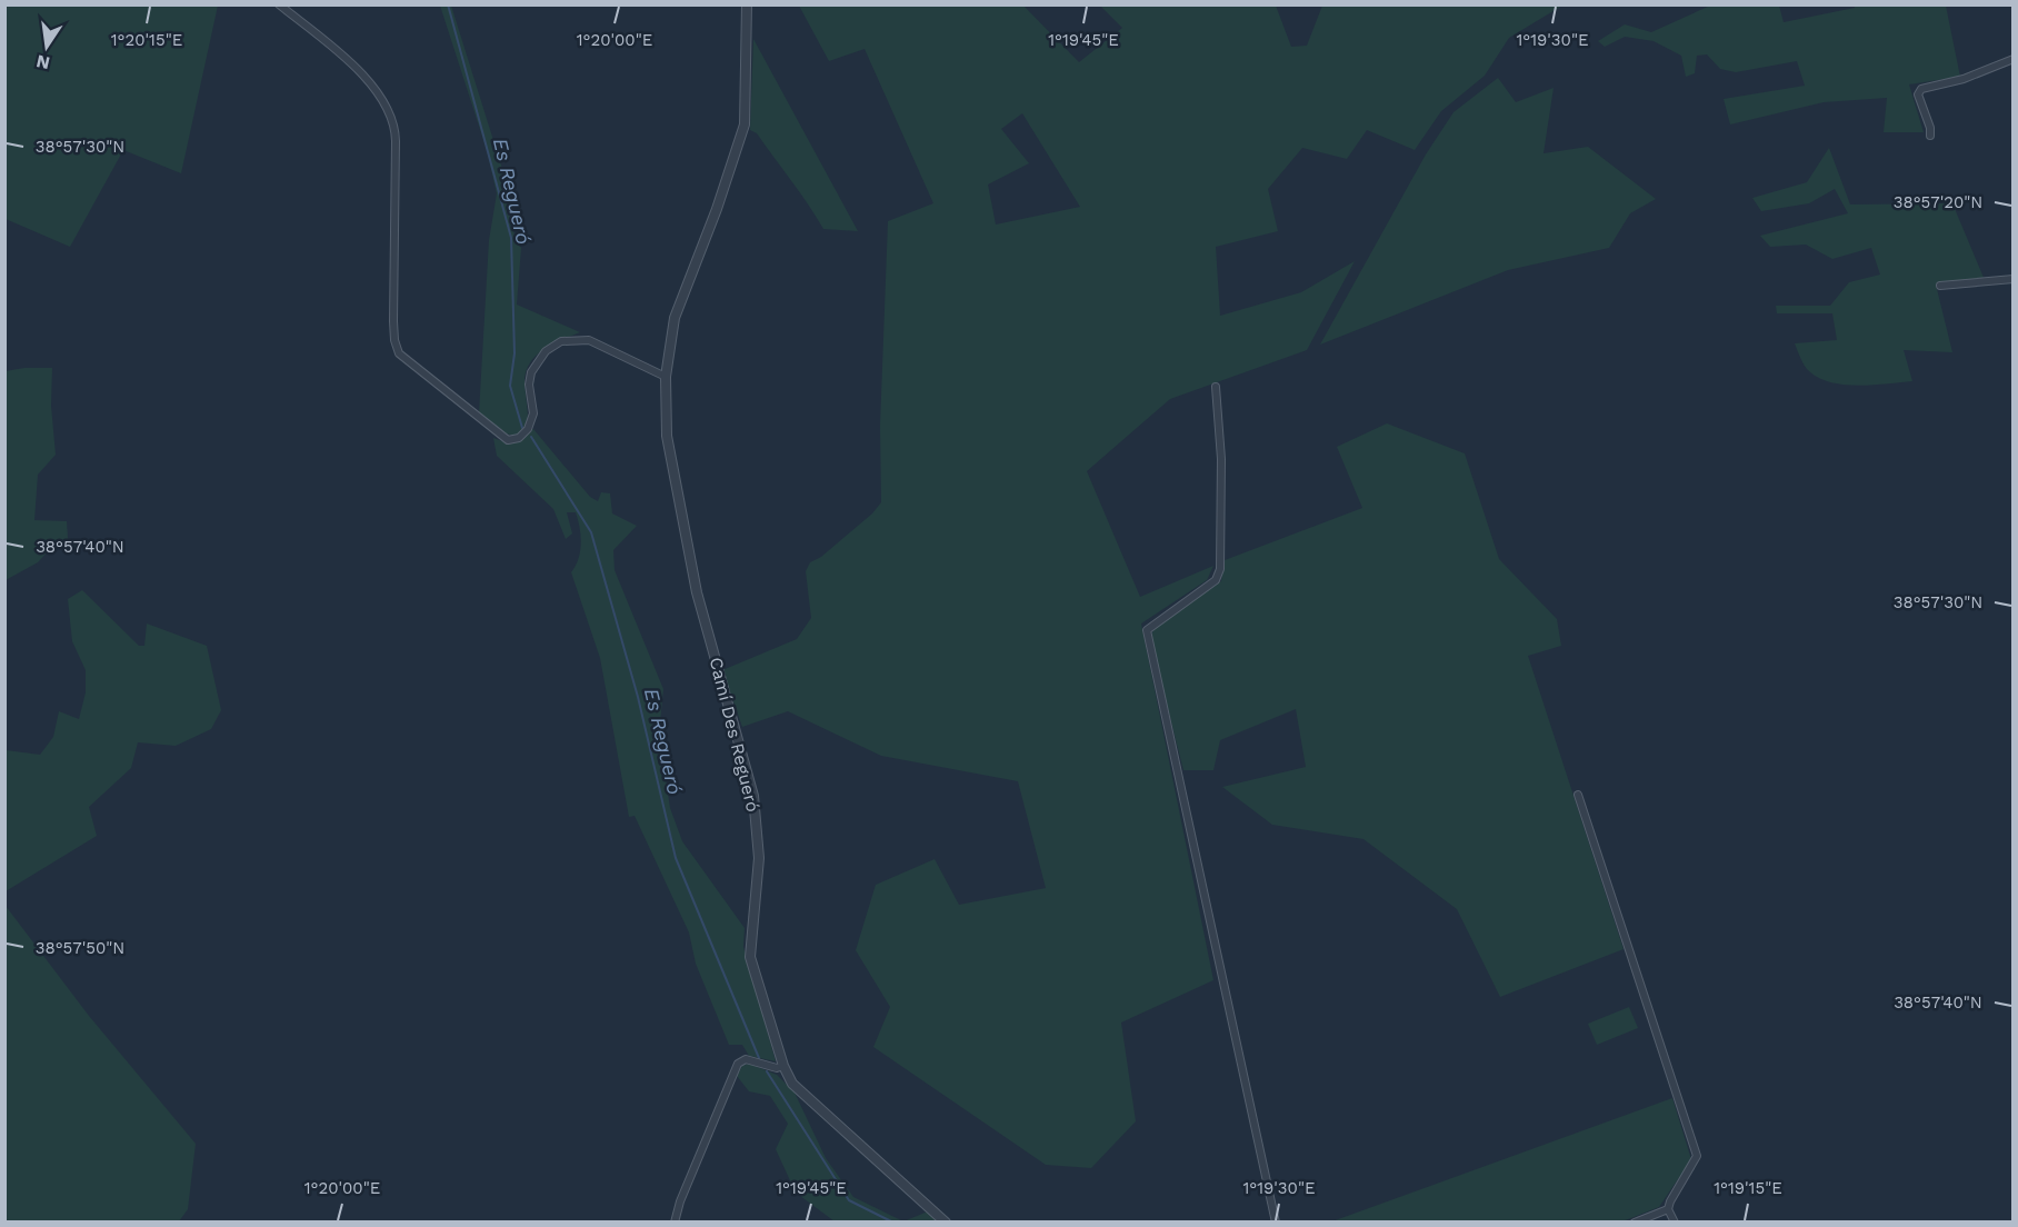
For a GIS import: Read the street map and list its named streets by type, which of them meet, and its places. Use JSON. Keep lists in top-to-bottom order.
{
  "streets": {
    "street": ["Camí Des Regueró"]
  },
  "water": ["Es Regueró"],
  "north": "bottom",
  "coordinates": [
    "1°20'15\"E",
    "1°20'00\"E",
    "1°19'45\"E",
    "1°19'30\"E",
    "38°57'30\"N",
    "38°57'20\"N",
    "38°57'40\"N",
    "38°57'50\"N",
    "1°19'15\"E"
  ]
}
